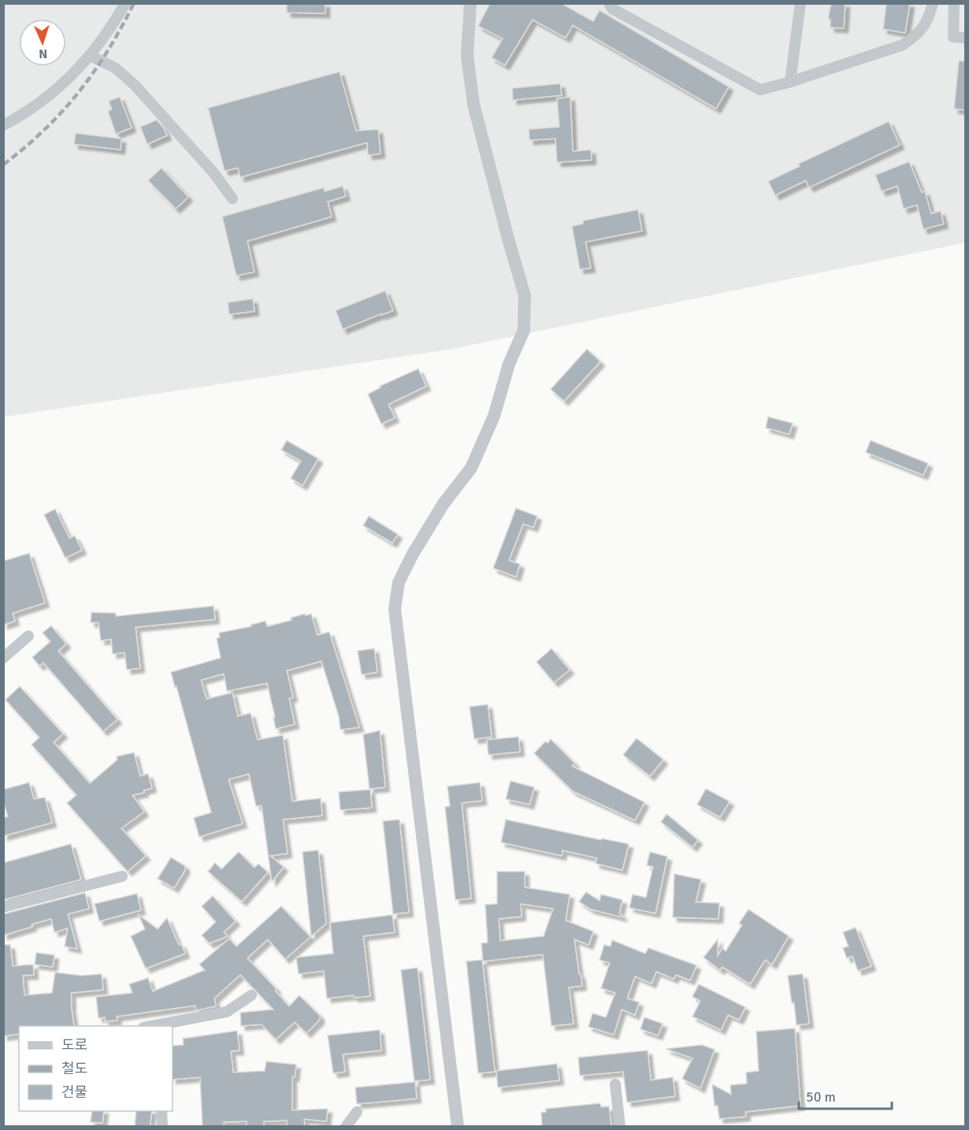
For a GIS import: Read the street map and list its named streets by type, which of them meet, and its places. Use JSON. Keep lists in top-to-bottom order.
{
  "legend": ["도로", "철도", "건물"],
  "scale_bar": "50 m",
  "north": "bottom"
}
